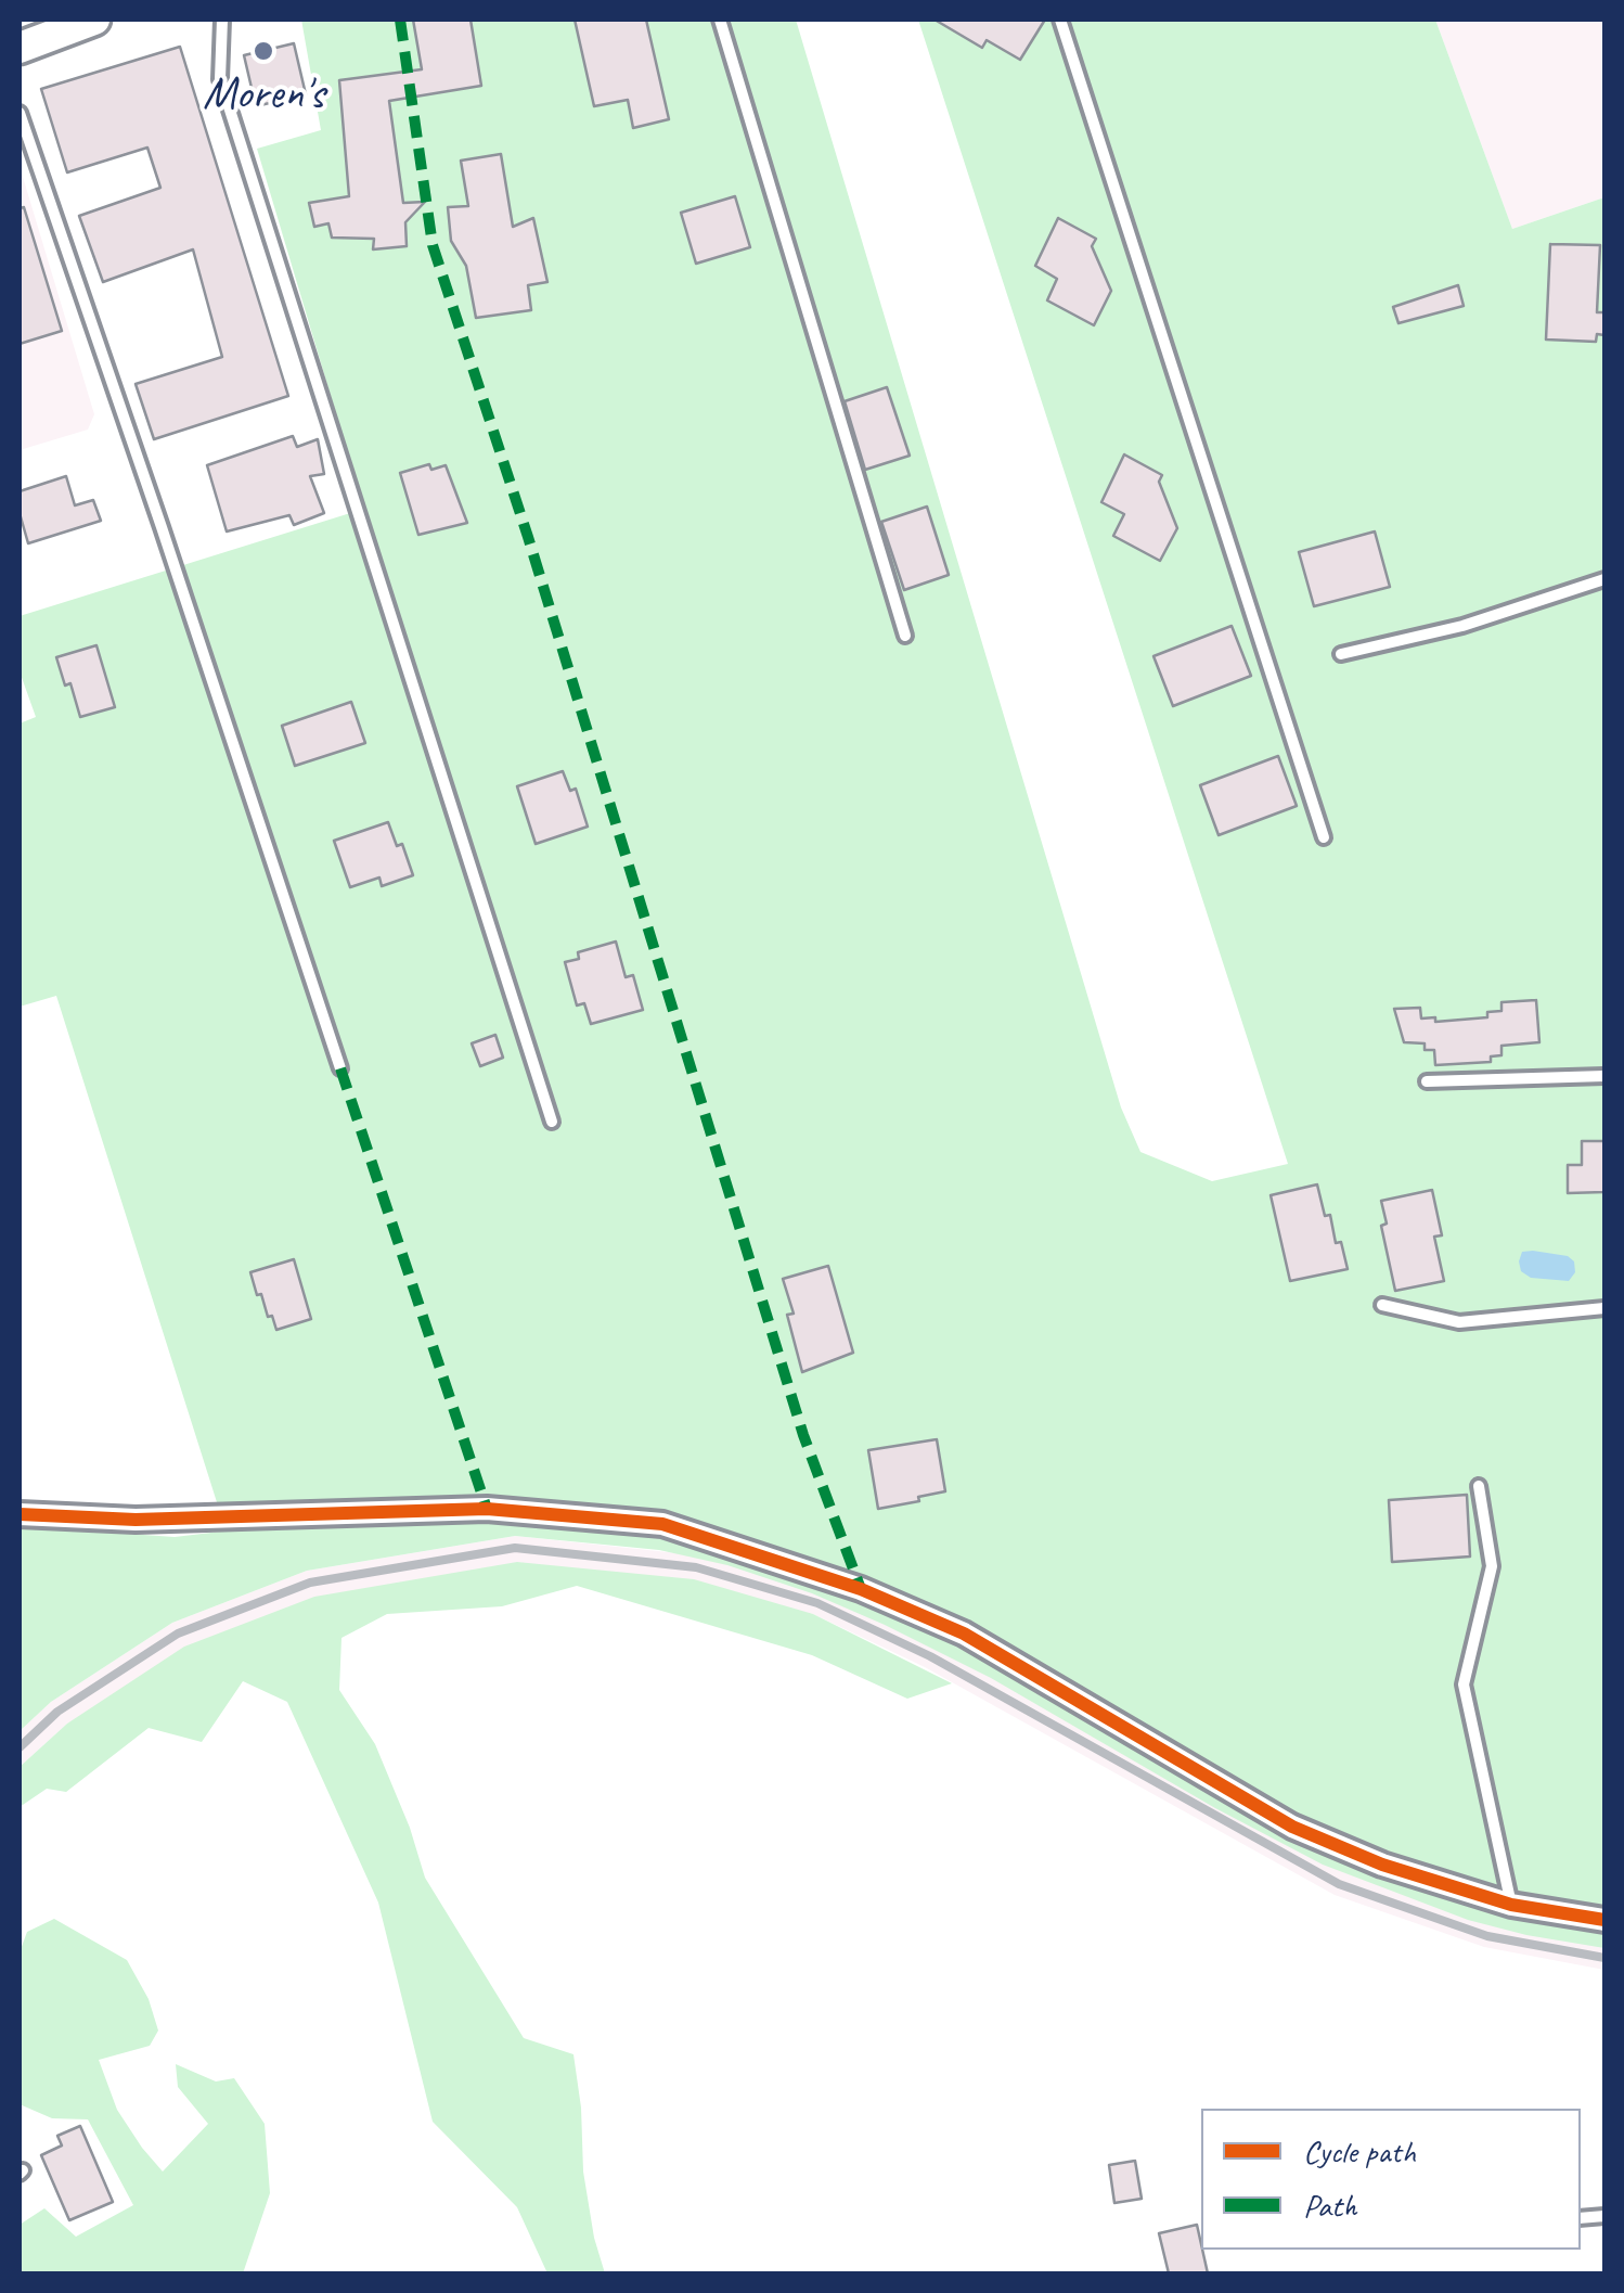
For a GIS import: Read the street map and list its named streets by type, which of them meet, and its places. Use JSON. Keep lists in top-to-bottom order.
{
  "places": ["Moren's"],
  "legend": ["Cycle path", "Path"]
}
